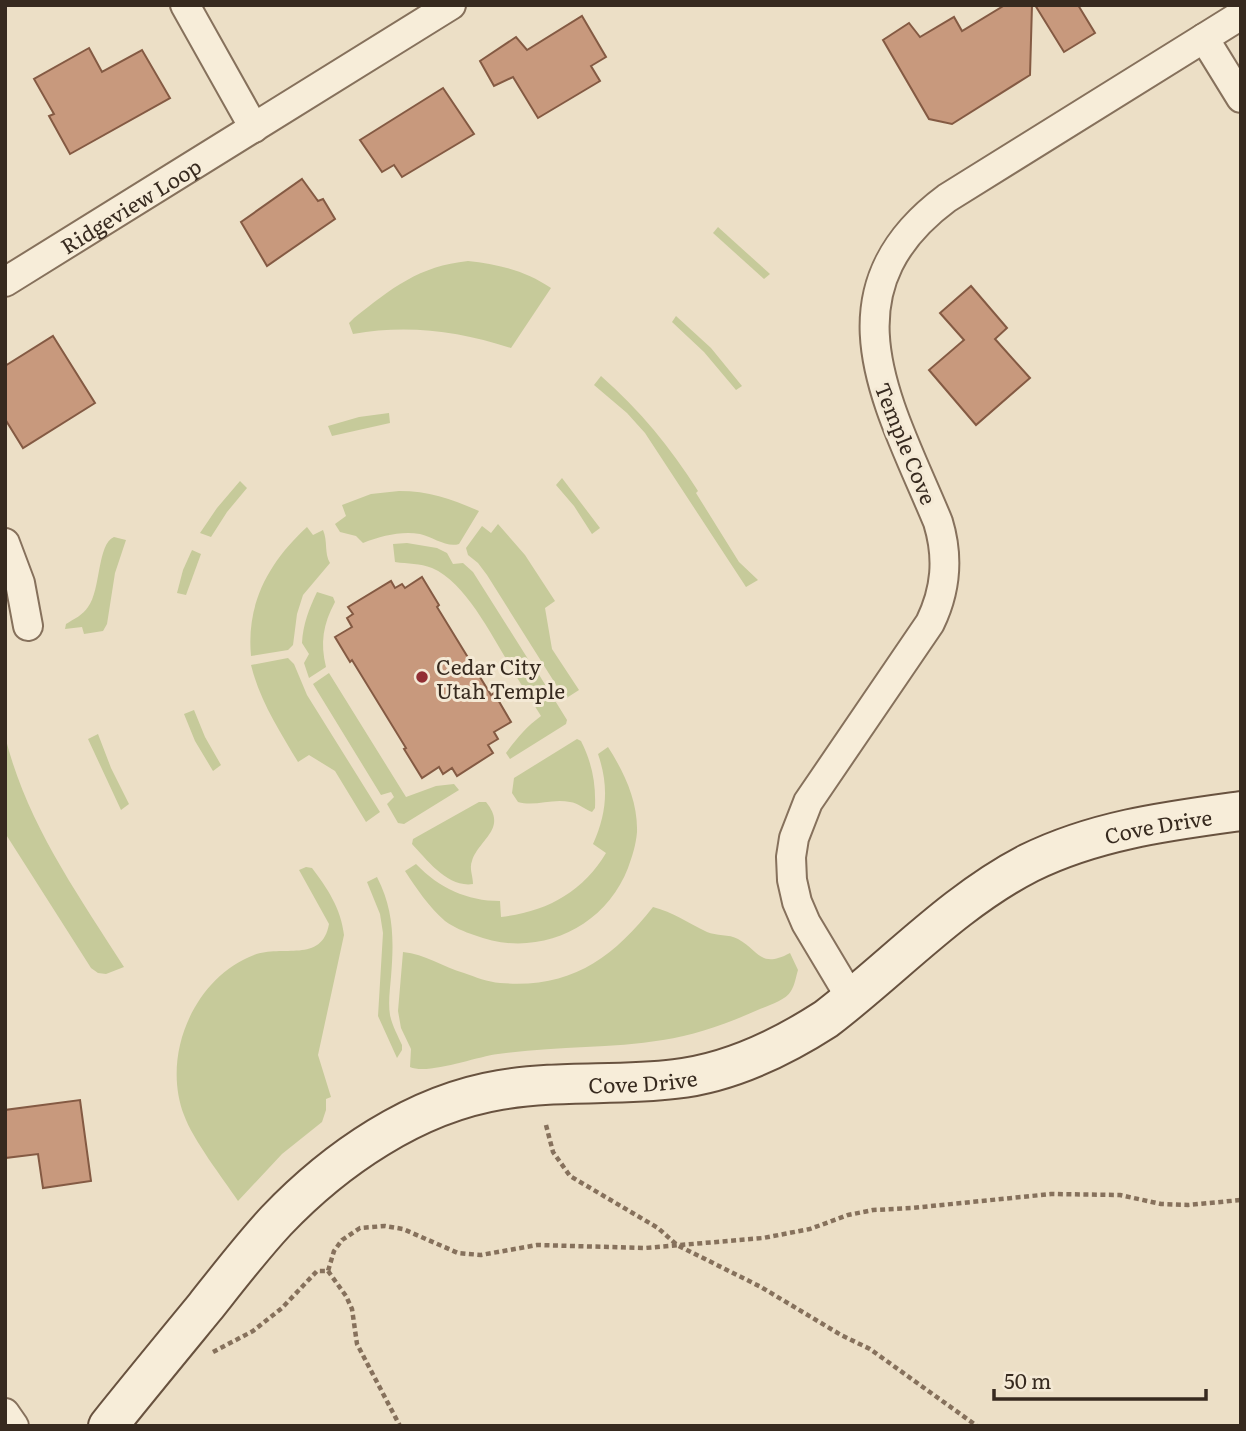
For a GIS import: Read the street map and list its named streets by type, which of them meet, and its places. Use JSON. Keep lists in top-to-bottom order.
{
  "streets": {
    "main road": ["Cove Drive"],
    "street": ["Ridgeview Loop", "Temple Cove"]
  },
  "crossings": [
    ["Temple Cove", "Cove Drive"]
  ],
  "places": ["Cedar City Utah Temple"],
  "scale_bar": "50 m"
}
